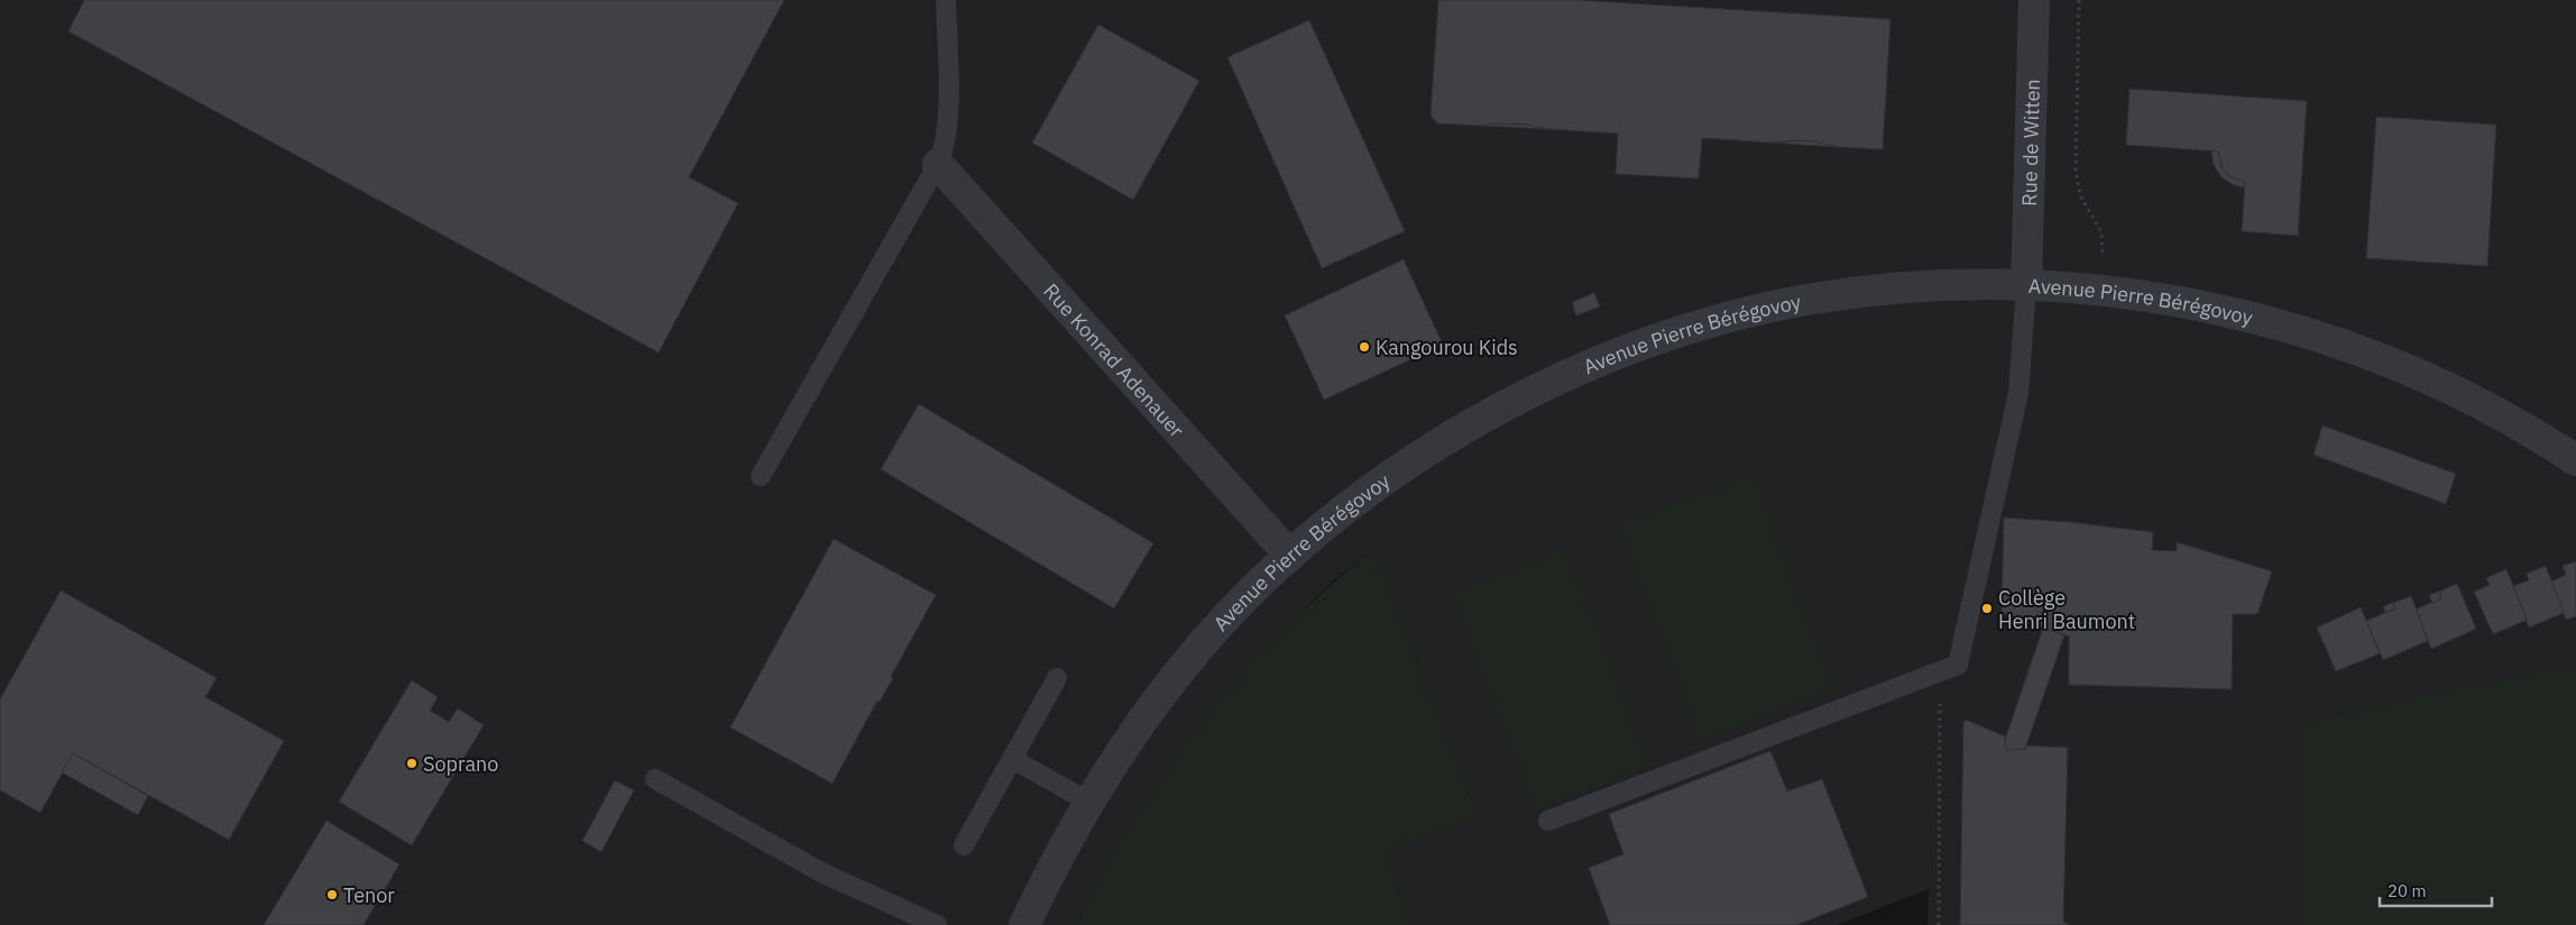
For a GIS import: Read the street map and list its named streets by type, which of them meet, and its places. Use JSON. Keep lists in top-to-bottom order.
{
  "streets": {
    "street": ["Rue de Witten", "Avenue Pierre Bérégovoy", "Rue Konrad Adenauer"]
  },
  "crossings": [
    ["Rue de Witten", "Avenue Pierre Bérégovoy"],
    ["Avenue Pierre Bérégovoy", "Rue Konrad Adenauer"]
  ],
  "places": [
    "Kangourou Kids",
    "Collège Henri Baumont",
    "Soprano",
    "Tenor"
  ],
  "scale_bar": "20 m"
}
